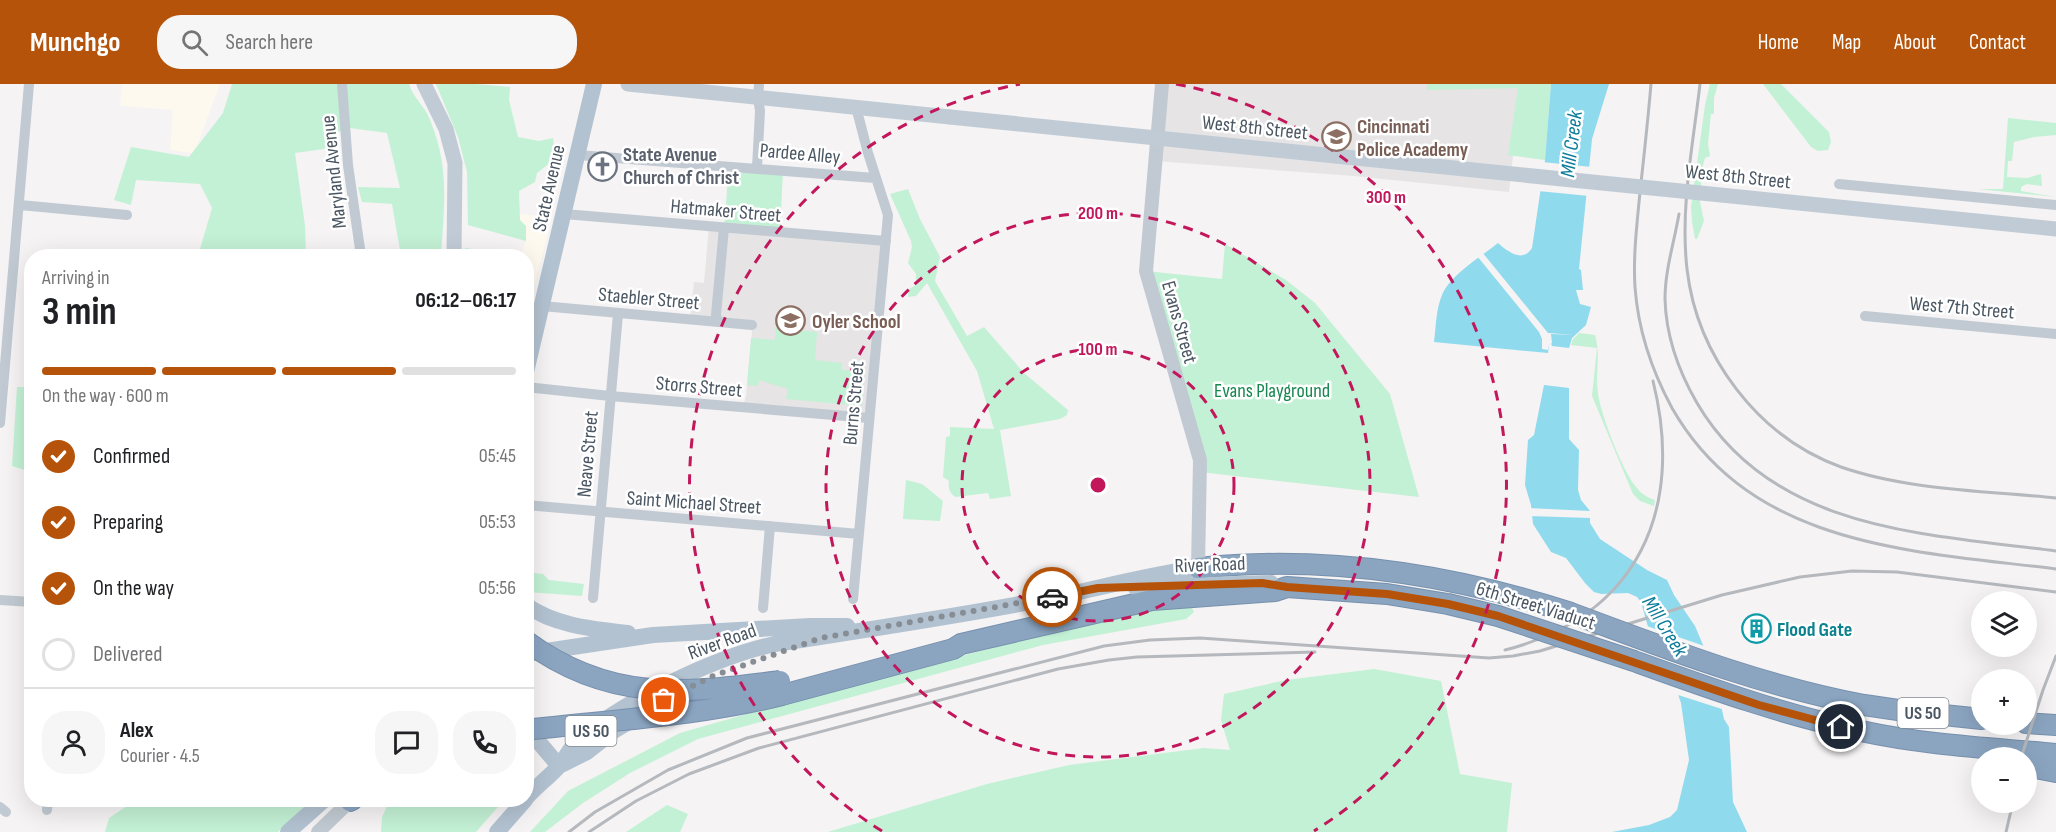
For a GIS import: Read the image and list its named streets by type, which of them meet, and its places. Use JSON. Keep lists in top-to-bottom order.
{
  "streets": {
    "highway": ["6th Street Viaduct", "US 50"],
    "main road": ["West 8th Street", "State Avenue", "River Road"],
    "street": [
      "Pardee Alley",
      "Maryland Avenue",
      "Hatmaker Street",
      "Staebler Street",
      "West 7th Street",
      "Evans Street",
      "Storrs Street",
      "Burns Street",
      "Neave Street",
      "Saint Michael Street"
    ]
  },
  "crossings": [
    ["West 8th Street", "Burns Street"],
    ["Pardee Alley", "State Avenue"],
    ["Pardee Alley", "Burns Street"],
    ["State Avenue", "Hatmaker Street"],
    ["State Avenue", "Staebler Street"],
    ["Hatmaker Street", "Burns Street"],
    ["Staebler Street", "Neave Street"],
    ["Evans Street", "River Road"],
    ["Evans Street", "6th Street Viaduct"],
    ["Storrs Street", "Burns Street"],
    ["Storrs Street", "Neave Street"],
    ["Burns Street", "Saint Michael Street"],
    ["Neave Street", "Saint Michael Street"],
    ["River Road", "6th Street Viaduct"],
    ["6th Street Viaduct", "US 50"]
  ],
  "water": ["Mill Creek"],
  "parks": ["Evans Playground"],
  "places": {
    "school or university": ["Cincinnati Police Academy", "Oyler School"],
    "church": ["State Avenue Church of Christ"],
    "building": ["Flood Gate"]
  },
  "page": {
    "header": "Munchgo",
    "search": "Search here",
    "nav": [
      "Home",
      "Map",
      "About",
      "Contact"
    ],
    "heading": ["3 min", "Arriving in", "06:12–06:17"],
    "panel": ["Alex", "Courier · 4.5"],
    "bar": "On the way · 600 m",
    "list": [
      ["Confirmed", "05:45"],
      ["Preparing", "05:53"],
      ["On the way", "05:56"],
      "Delivered"
    ],
    "map_buttons": ["+", "−"]
  },
  "rings": ["300 m", "200 m", "100 m"]
}
